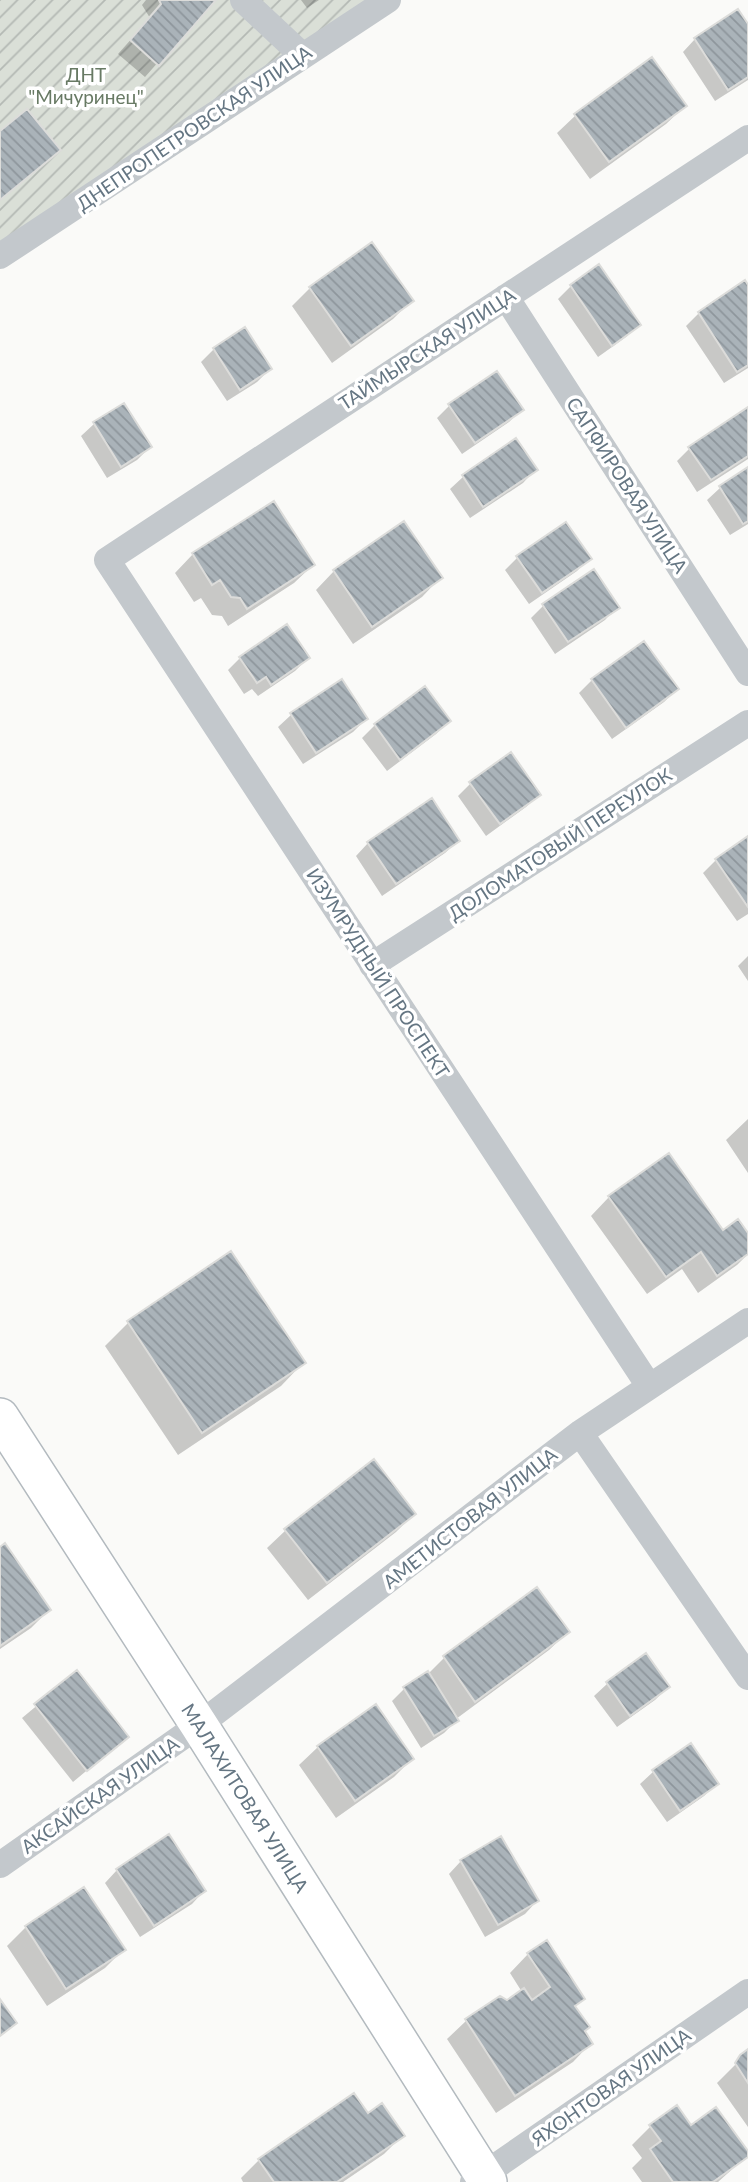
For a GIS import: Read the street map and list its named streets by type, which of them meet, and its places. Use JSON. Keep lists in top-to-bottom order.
{
  "streets": {
    "street": [
      "ДНЕПРОПЕТРОВСКАЯ УЛИЦА",
      "ТАЙМЫРСКАЯ УЛИЦА",
      "САПФИРОВАЯ УЛИЦА",
      "ДОЛОМАТОВЫЙ ПЕРЕУЛОК",
      "ИЗУМРУДНЫЙ ПРОСПЕКТ",
      "АМЕТИСТОВАЯ УЛИЦА",
      "АКСАЙСКАЯ УЛИЦА",
      "МАЛАХИТОВАЯ УЛИЦА",
      "ЯХОНТОВАЯ УЛИЦА"
    ]
  },
  "crossings": [
    ["ТАЙМЫРСКАЯ УЛИЦА", "САПФИРОВАЯ УЛИЦА"],
    ["ТАЙМЫРСКАЯ УЛИЦА", "ИЗУМРУДНЫЙ ПРОСПЕКТ"],
    ["ДОЛОМАТОВЫЙ ПЕРЕУЛОК", "ИЗУМРУДНЫЙ ПРОСПЕКТ"],
    ["ИЗУМРУДНЫЙ ПРОСПЕКТ", "АМЕТИСТОВАЯ УЛИЦА"],
    ["АМЕТИСТОВАЯ УЛИЦА", "АКСАЙСКАЯ УЛИЦА"],
    ["АМЕТИСТОВАЯ УЛИЦА", "МАЛАХИТОВАЯ УЛИЦА"],
    ["АКСАЙСКАЯ УЛИЦА", "МАЛАХИТОВАЯ УЛИЦА"],
    ["МАЛАХИТОВАЯ УЛИЦА", "ЯХОНТОВАЯ УЛИЦА"]
  ],
  "parks": ["ДНТ \"Мичуринец\""]
}
